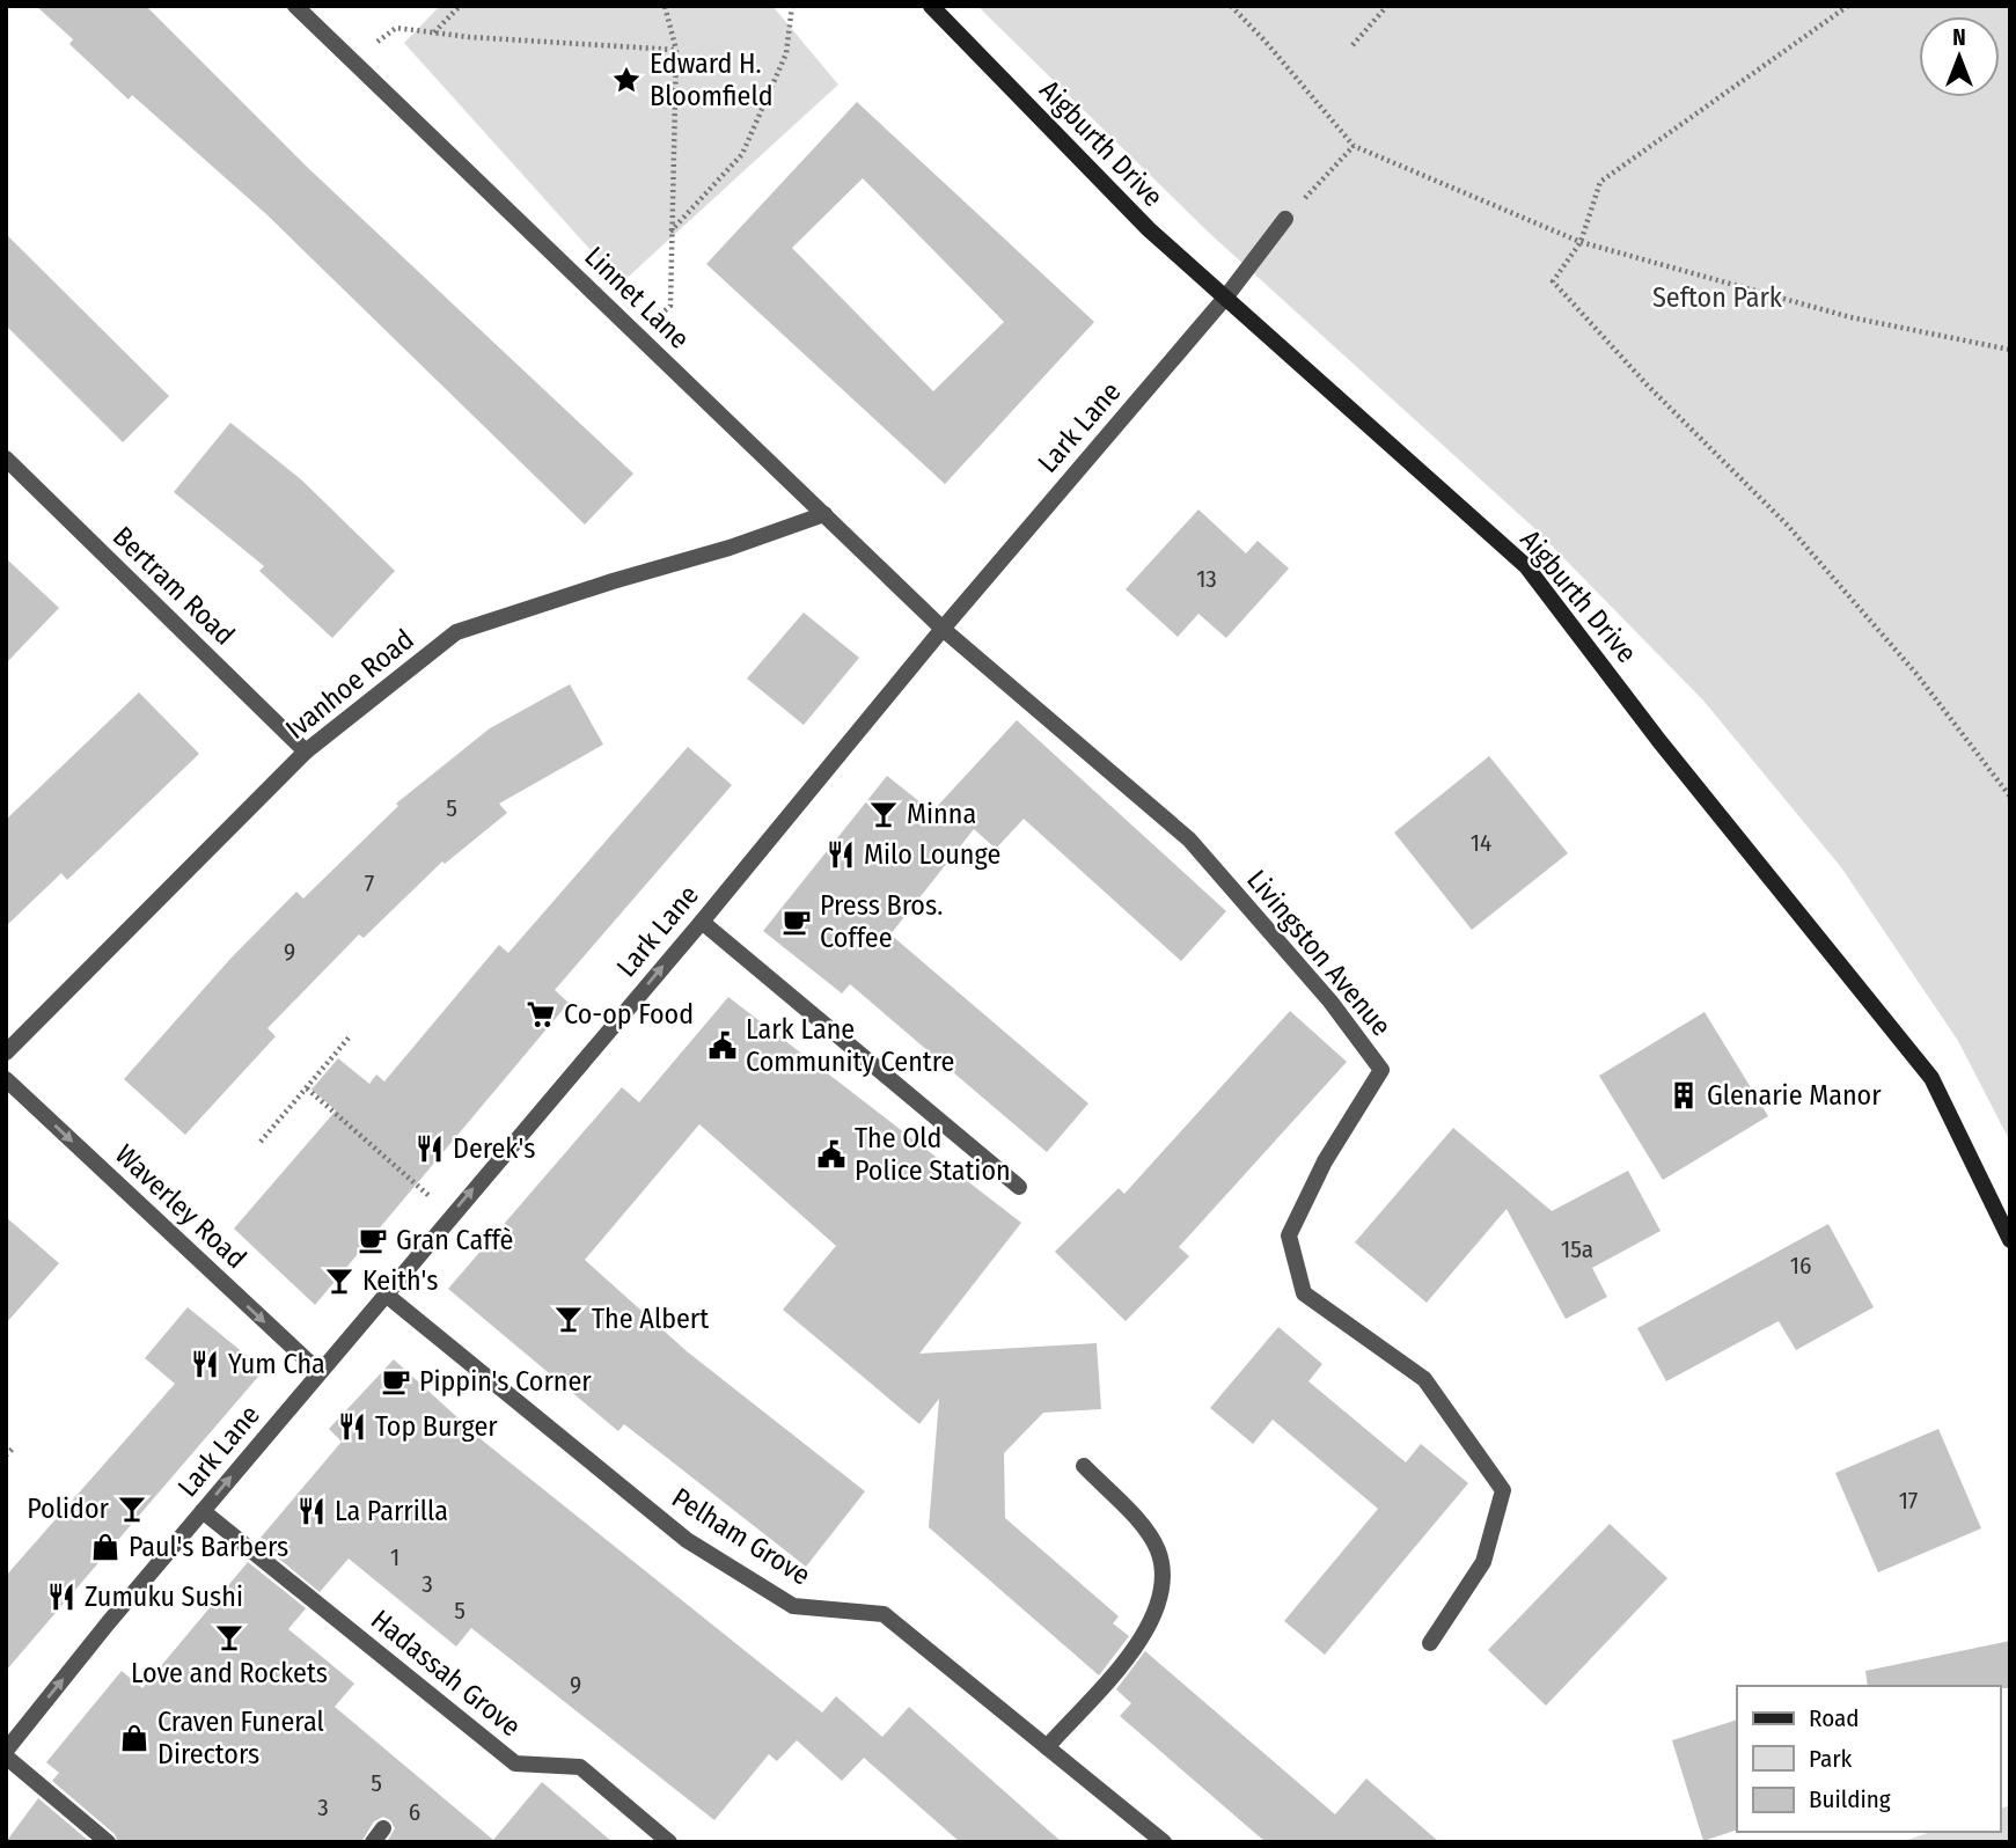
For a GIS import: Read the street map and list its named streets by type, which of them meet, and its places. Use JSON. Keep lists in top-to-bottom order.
{
  "streets": {
    "street": [
      "Aigburth Drive",
      "Linnet Lane",
      "Lark Lane",
      "Bertram Road",
      "Ivanhoe Road",
      "Livingston Avenue",
      "Waverley Road",
      "Pelham Grove",
      "Hadassah Grove"
    ]
  },
  "crossings": [
    ["Aigburth Drive", "Lark Lane"],
    ["Linnet Lane", "Lark Lane"],
    ["Linnet Lane", "Ivanhoe Road"],
    ["Linnet Lane", "Livingston Avenue"],
    ["Lark Lane", "Livingston Avenue"],
    ["Lark Lane", "Waverley Road"],
    ["Lark Lane", "Pelham Grove"],
    ["Lark Lane", "Hadassah Grove"],
    ["Bertram Road", "Ivanhoe Road"]
  ],
  "one_way": ["Lark Lane", "Waverley Road"],
  "parks": ["Sefton Park"],
  "places": {
    "place": ["Edward H. Bloomfield"],
    "bar": [
      "Minna",
      "Keith's",
      "The Albert",
      "Polidor",
      "Love and Rockets"
    ],
    "restaurant": [
      "Milo Lounge",
      "Derek's",
      "Yum Cha",
      "Top Burger",
      "La Parrilla",
      "Zumuku Sushi"
    ],
    "cafe": ["Press Bros. Coffee", "Gran Caffè", "Pippin's Corner"],
    "supermarket": ["Co-op Food"],
    "public building": ["Lark Lane Community Centre", "The Old Police Station"],
    "building": ["Glenarie Manor"],
    "shop": ["Paul's Barbers", "Craven Funeral Directors"]
  },
  "house_numbers": [
    "13",
    "5",
    "14",
    "7",
    "9",
    "15a",
    "16",
    "17",
    "1",
    "3",
    "5",
    "9",
    "5",
    "3",
    "6"
  ],
  "legend": ["Road", "Park", "Building"],
  "north": "top"
}
